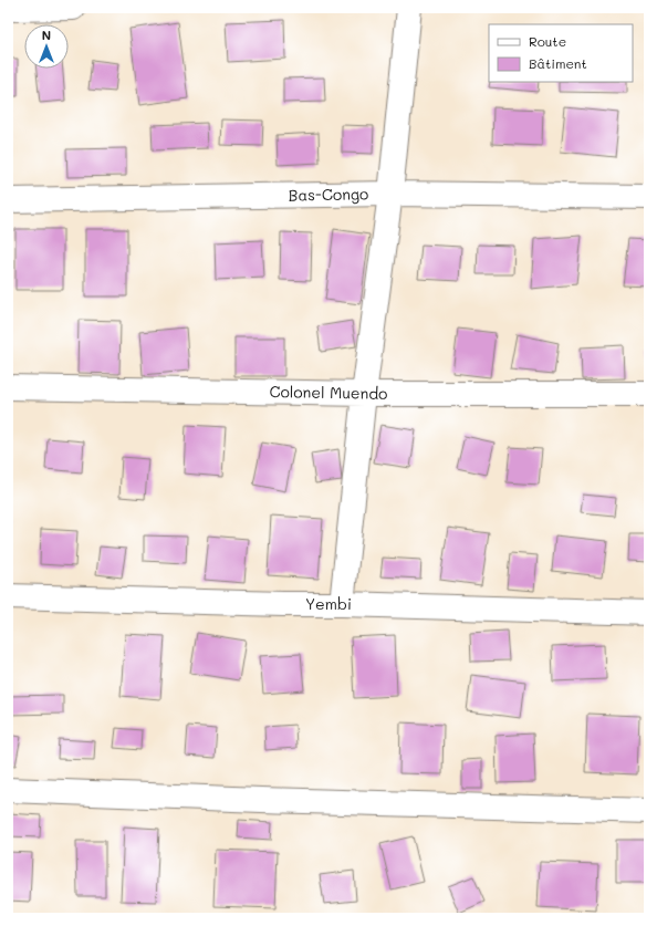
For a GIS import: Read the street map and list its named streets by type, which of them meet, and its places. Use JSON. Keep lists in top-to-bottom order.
{
  "streets": {
    "street": ["Bas-Congo", "Colonel Muendo", "Yembi"]
  },
  "legend": ["Route", "Bâtiment"],
  "north": "top"
}
